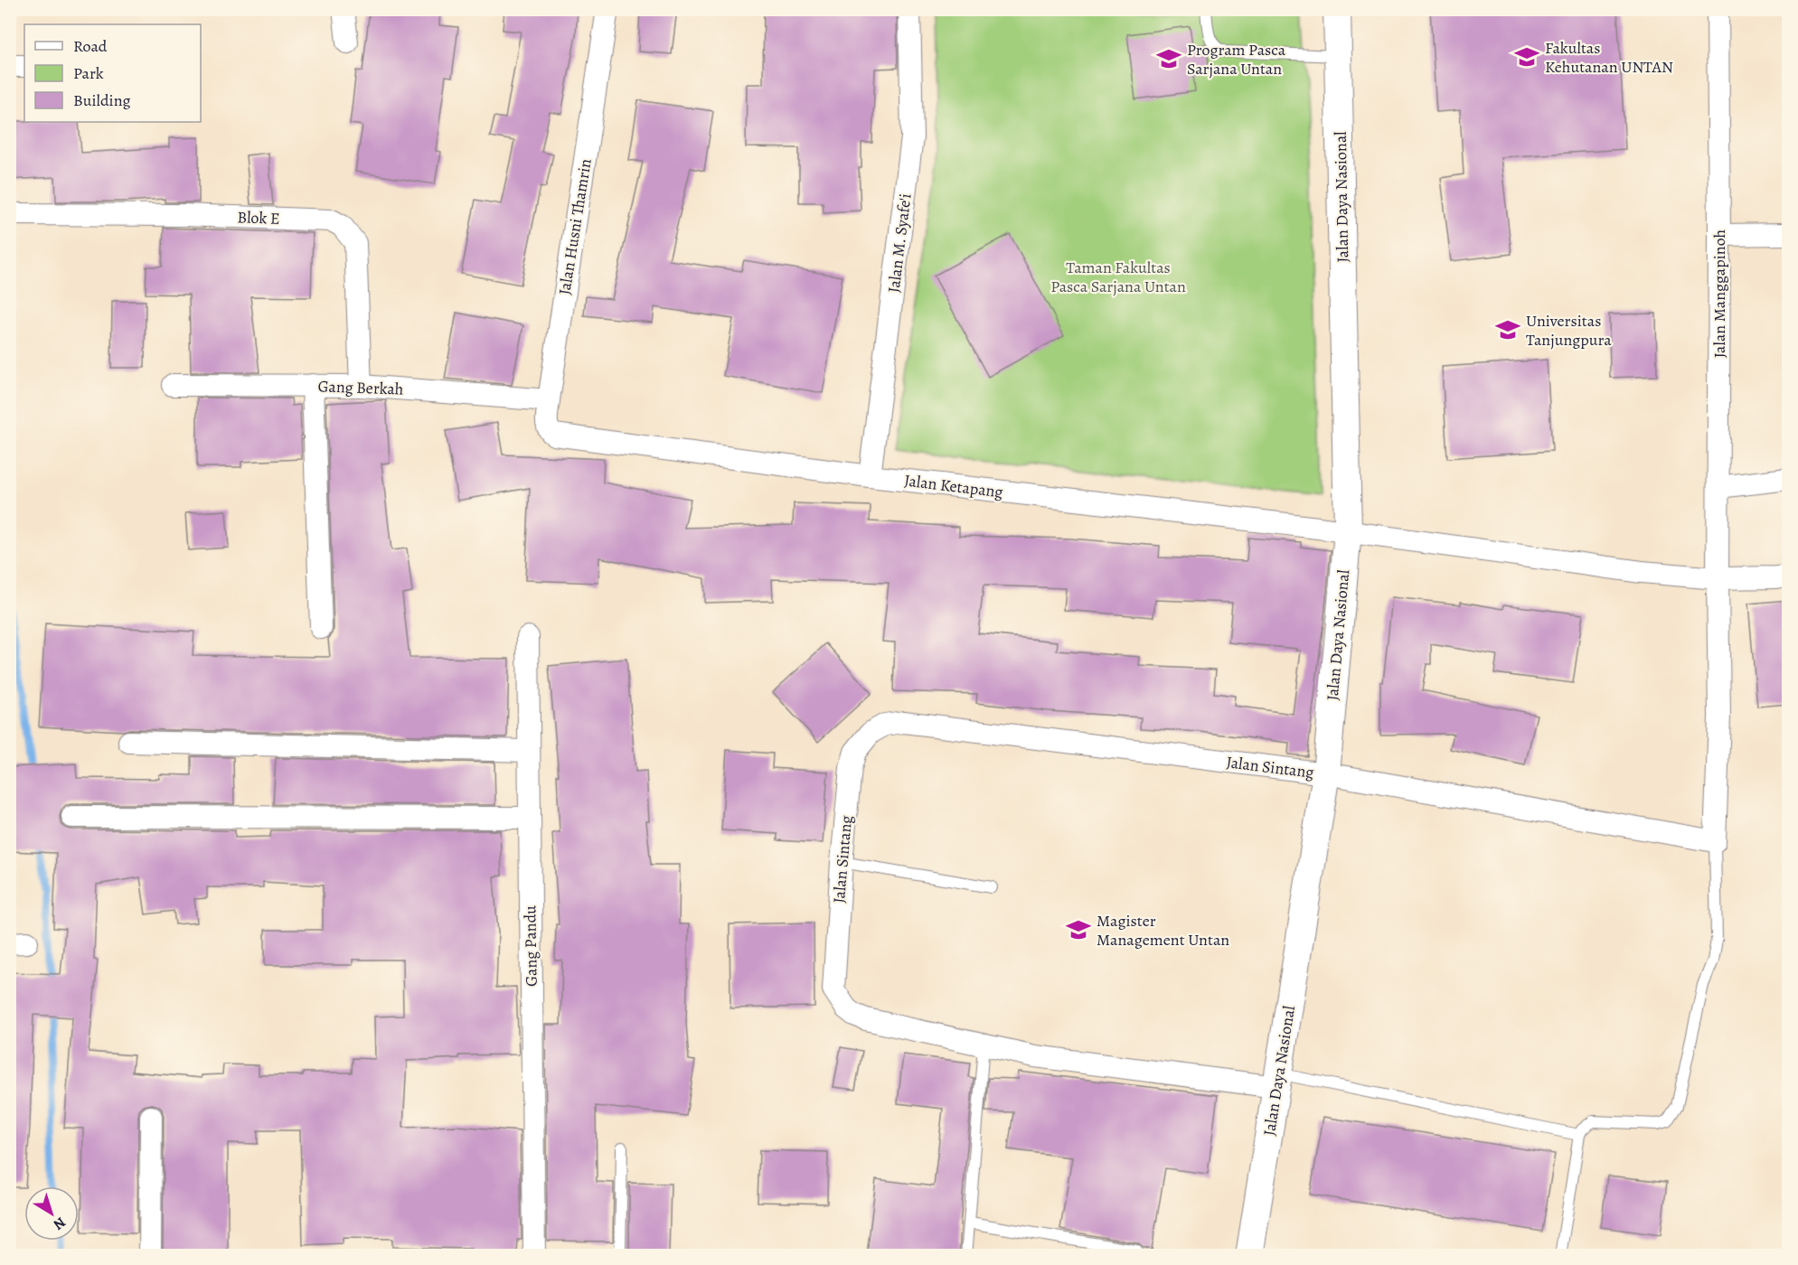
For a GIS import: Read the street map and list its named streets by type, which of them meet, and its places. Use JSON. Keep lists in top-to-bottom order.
{
  "streets": {
    "street": [
      "Jalan Daya Nasional",
      "Blok E",
      "Jalan Husni Thamrin",
      "Jalan M. Syafe'i",
      "Jalan Manggapinoh",
      "Gang Berkah",
      "Jalan Ketapang",
      "Jalan Sintang",
      "Gang Pandu"
    ]
  },
  "crossings": [
    ["Jalan Daya Nasional", "Jalan Ketapang"],
    ["Jalan Daya Nasional", "Jalan Sintang"],
    ["Blok E", "Gang Berkah"],
    ["Jalan Husni Thamrin", "Gang Berkah"],
    ["Jalan Husni Thamrin", "Jalan Ketapang"],
    ["Jalan M. Syafe'i", "Jalan Ketapang"],
    ["Jalan Manggapinoh", "Jalan Ketapang"],
    ["Jalan Manggapinoh", "Jalan Sintang"]
  ],
  "parks": ["Taman Fakultas Pasca Sarjana Untan"],
  "places": {
    "school or university": [
      "Fakultas Kehutanan UNTAN",
      "Program Pasca Sarjana Untan",
      "Universitas Tanjungpura",
      "Magister Management Untan"
    ]
  },
  "legend": ["Road", "Park", "Building"],
  "north": "bottom right"
}
